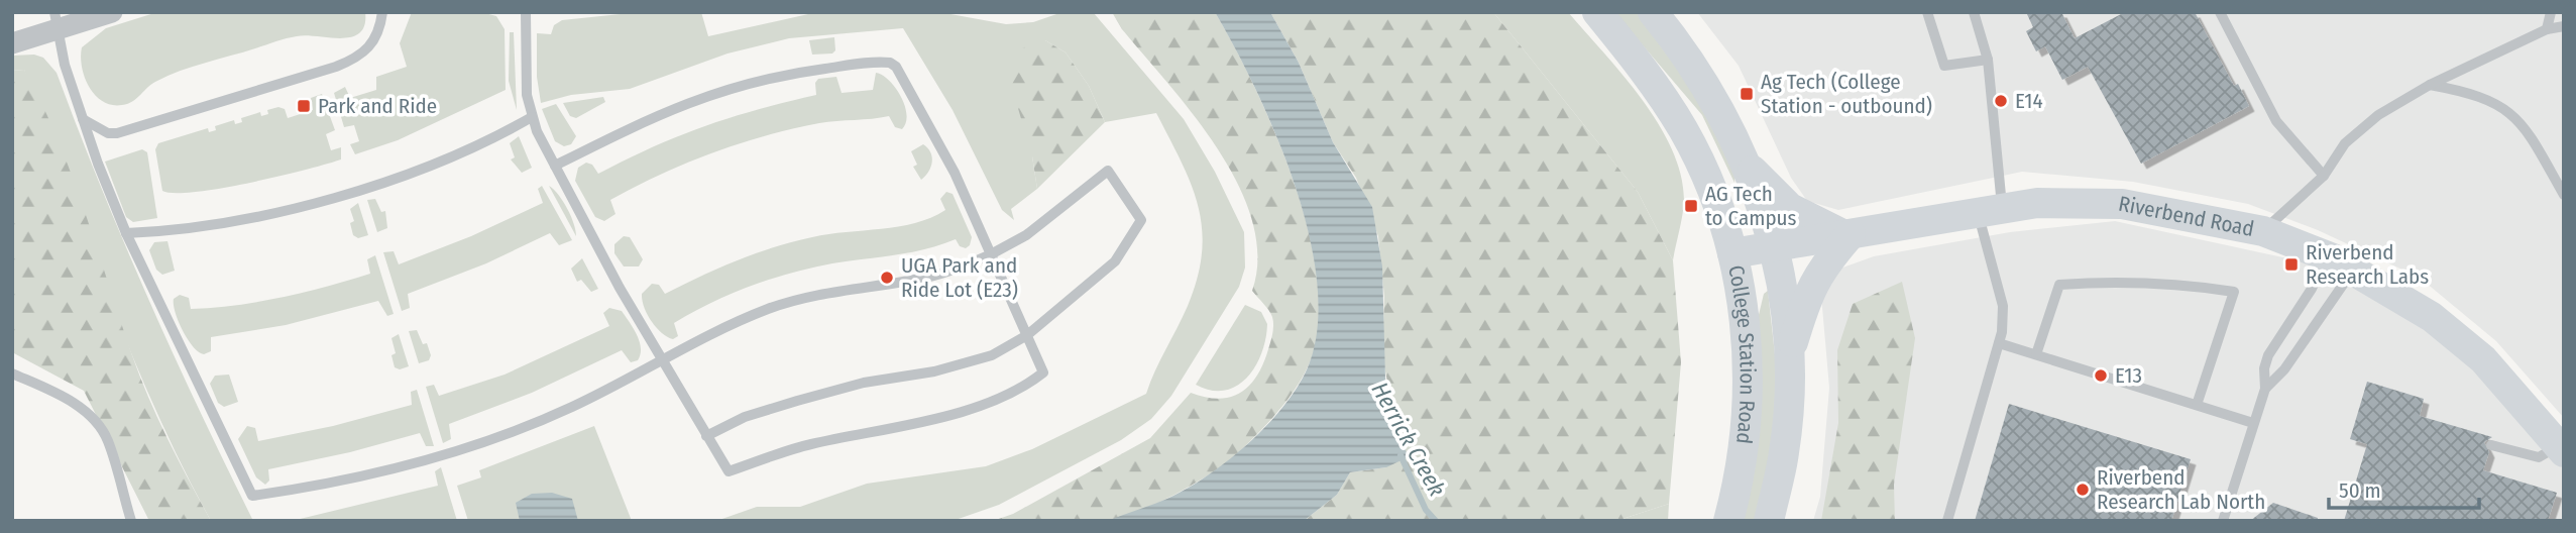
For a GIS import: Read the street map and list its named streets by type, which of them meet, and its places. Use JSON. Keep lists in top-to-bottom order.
{
  "streets": {
    "main road": ["Riverbend Road", "College Station Road"]
  },
  "crossings": [
    ["Riverbend Road", "College Station Road"]
  ],
  "water": ["Herrick Creek"],
  "places": {
    "transit": [
      "Ag Tech (College Station - outbound)",
      "Park and Ride",
      "AG Tech to Campus",
      "Riverbend Research Labs"
    ],
    "other": [
      "E14",
      "UGA Park and Ride Lot (E23)",
      "E13",
      "Riverbend Research Lab North"
    ]
  },
  "scale_bar": "50 m"
}
